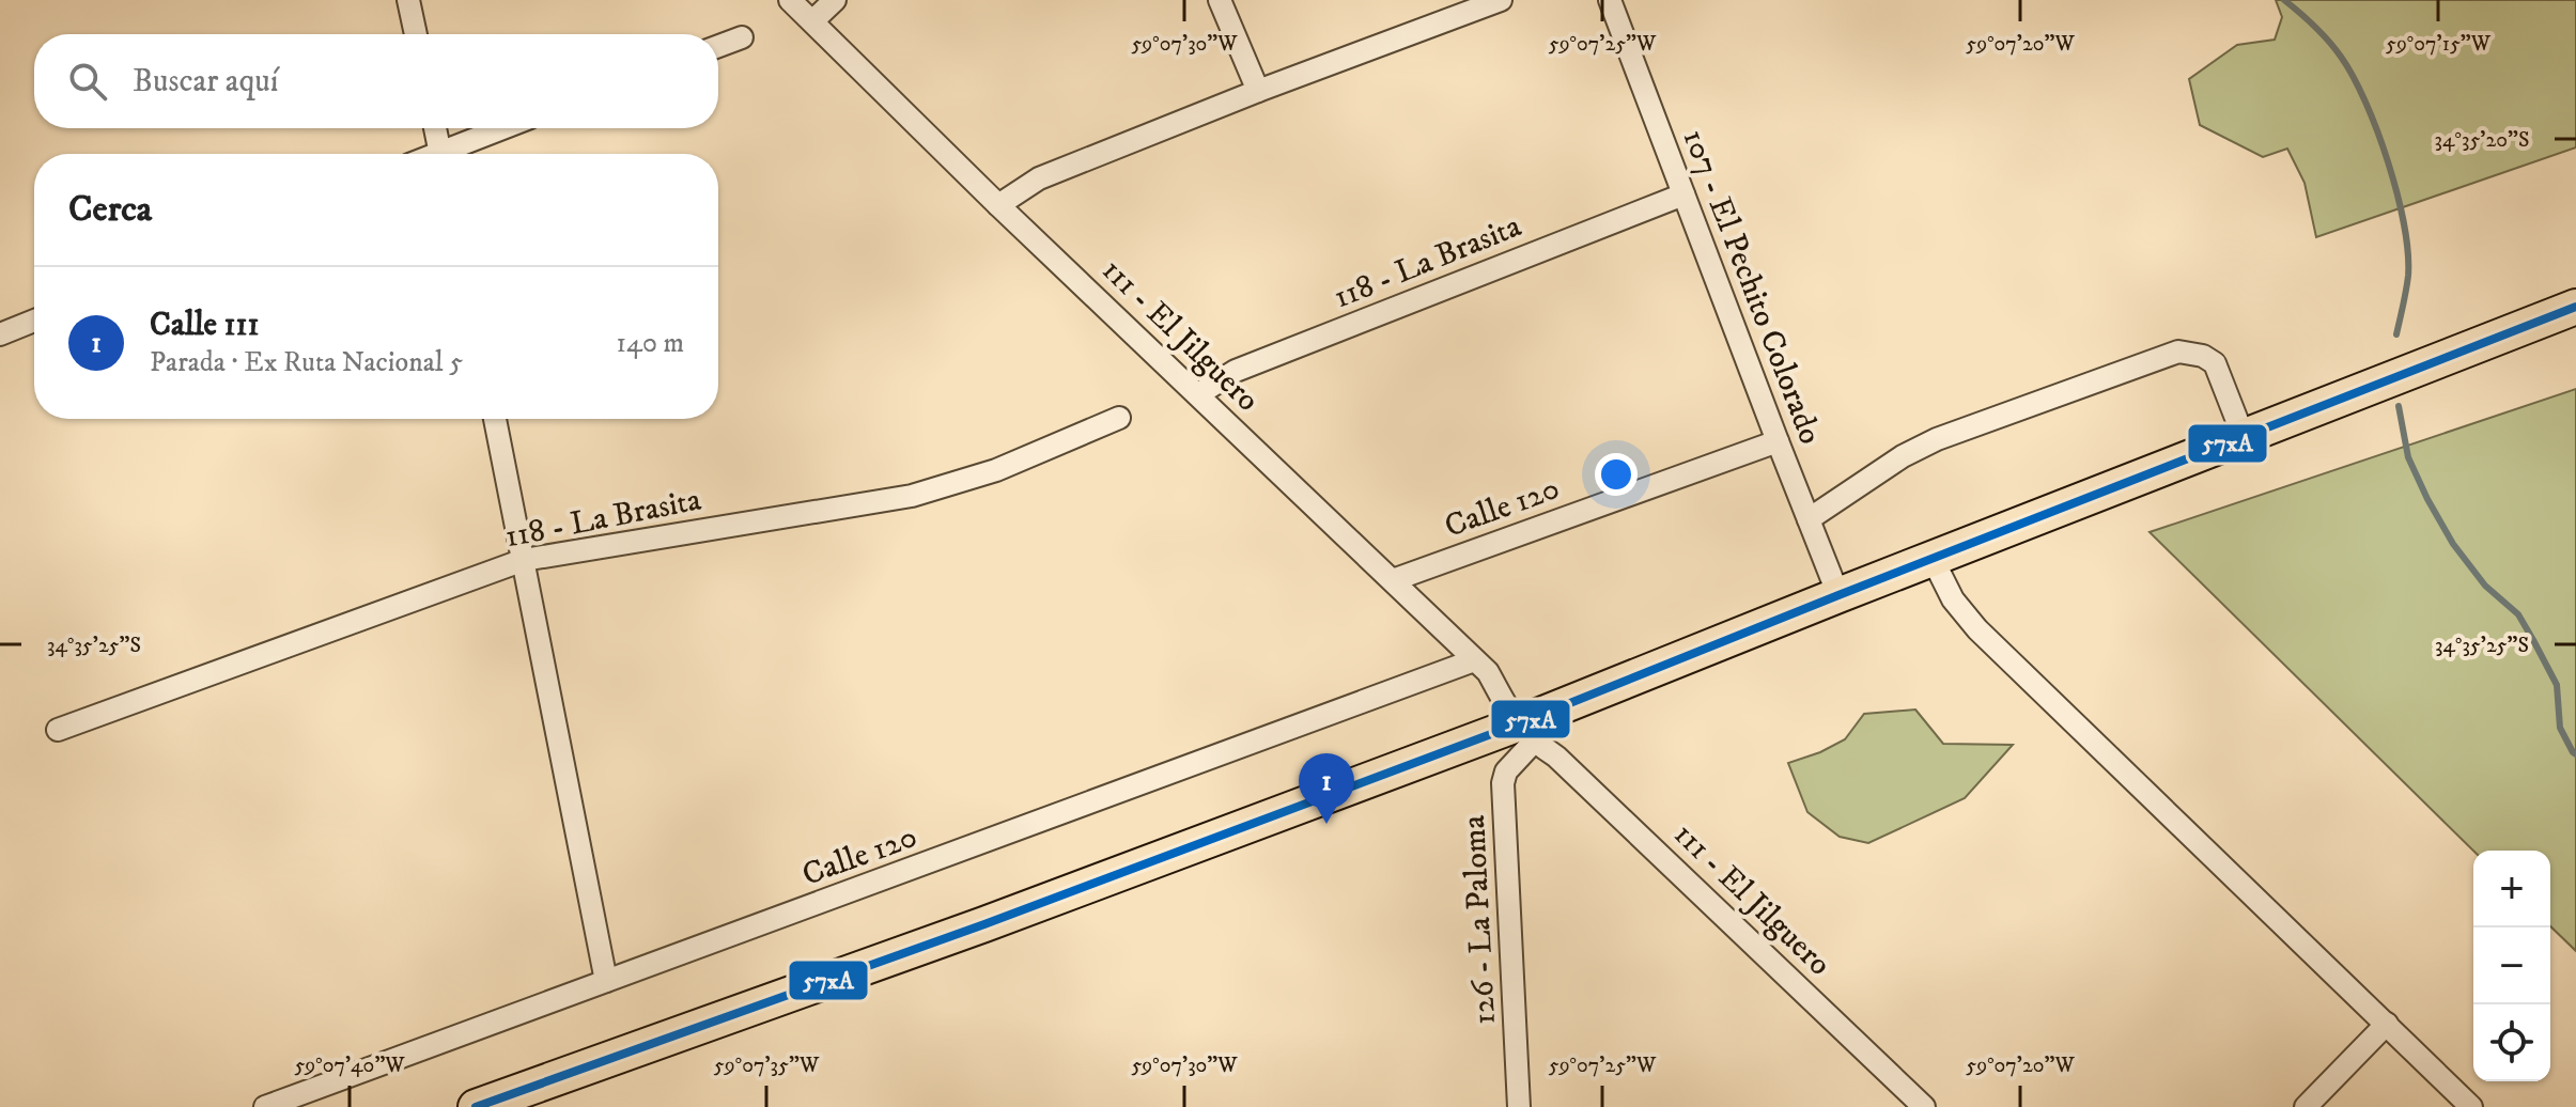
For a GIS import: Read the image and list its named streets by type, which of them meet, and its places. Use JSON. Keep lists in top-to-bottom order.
{
  "streets": {
    "street": [
      "118 - La Brasita",
      "107 - El Pechito Colorado",
      "111 - El Jilguero",
      "Calle 120",
      "126 - La Paloma"
    ]
  },
  "crossings": [
    ["118 - La Brasita", "107 - El Pechito Colorado"],
    ["118 - La Brasita", "111 - El Jilguero"],
    ["107 - El Pechito Colorado", "Calle 120"],
    ["111 - El Jilguero", "Calle 120"],
    ["111 - El Jilguero", "126 - La Paloma"]
  ],
  "lines": ["transit line 57xA"],
  "page": {
    "search": "Buscar aquí",
    "heading": "Cerca",
    "list": [
      {
        "mark": "1",
        "name": "Calle 111",
        "note": "Parada · Ex Ruta Nacional 5",
        "value": "140 m"
      }
    ],
    "pins": "1",
    "map_buttons": ["+", "−"]
  },
  "coordinates": [
    "59°07'30\"W",
    "59°07'25\"W",
    "59°07'20\"W",
    "59°07'15\"W",
    "34°35'20\"S",
    "34°35'25\"S",
    "59°07'40\"W",
    "59°07'35\"W"
  ]
}
